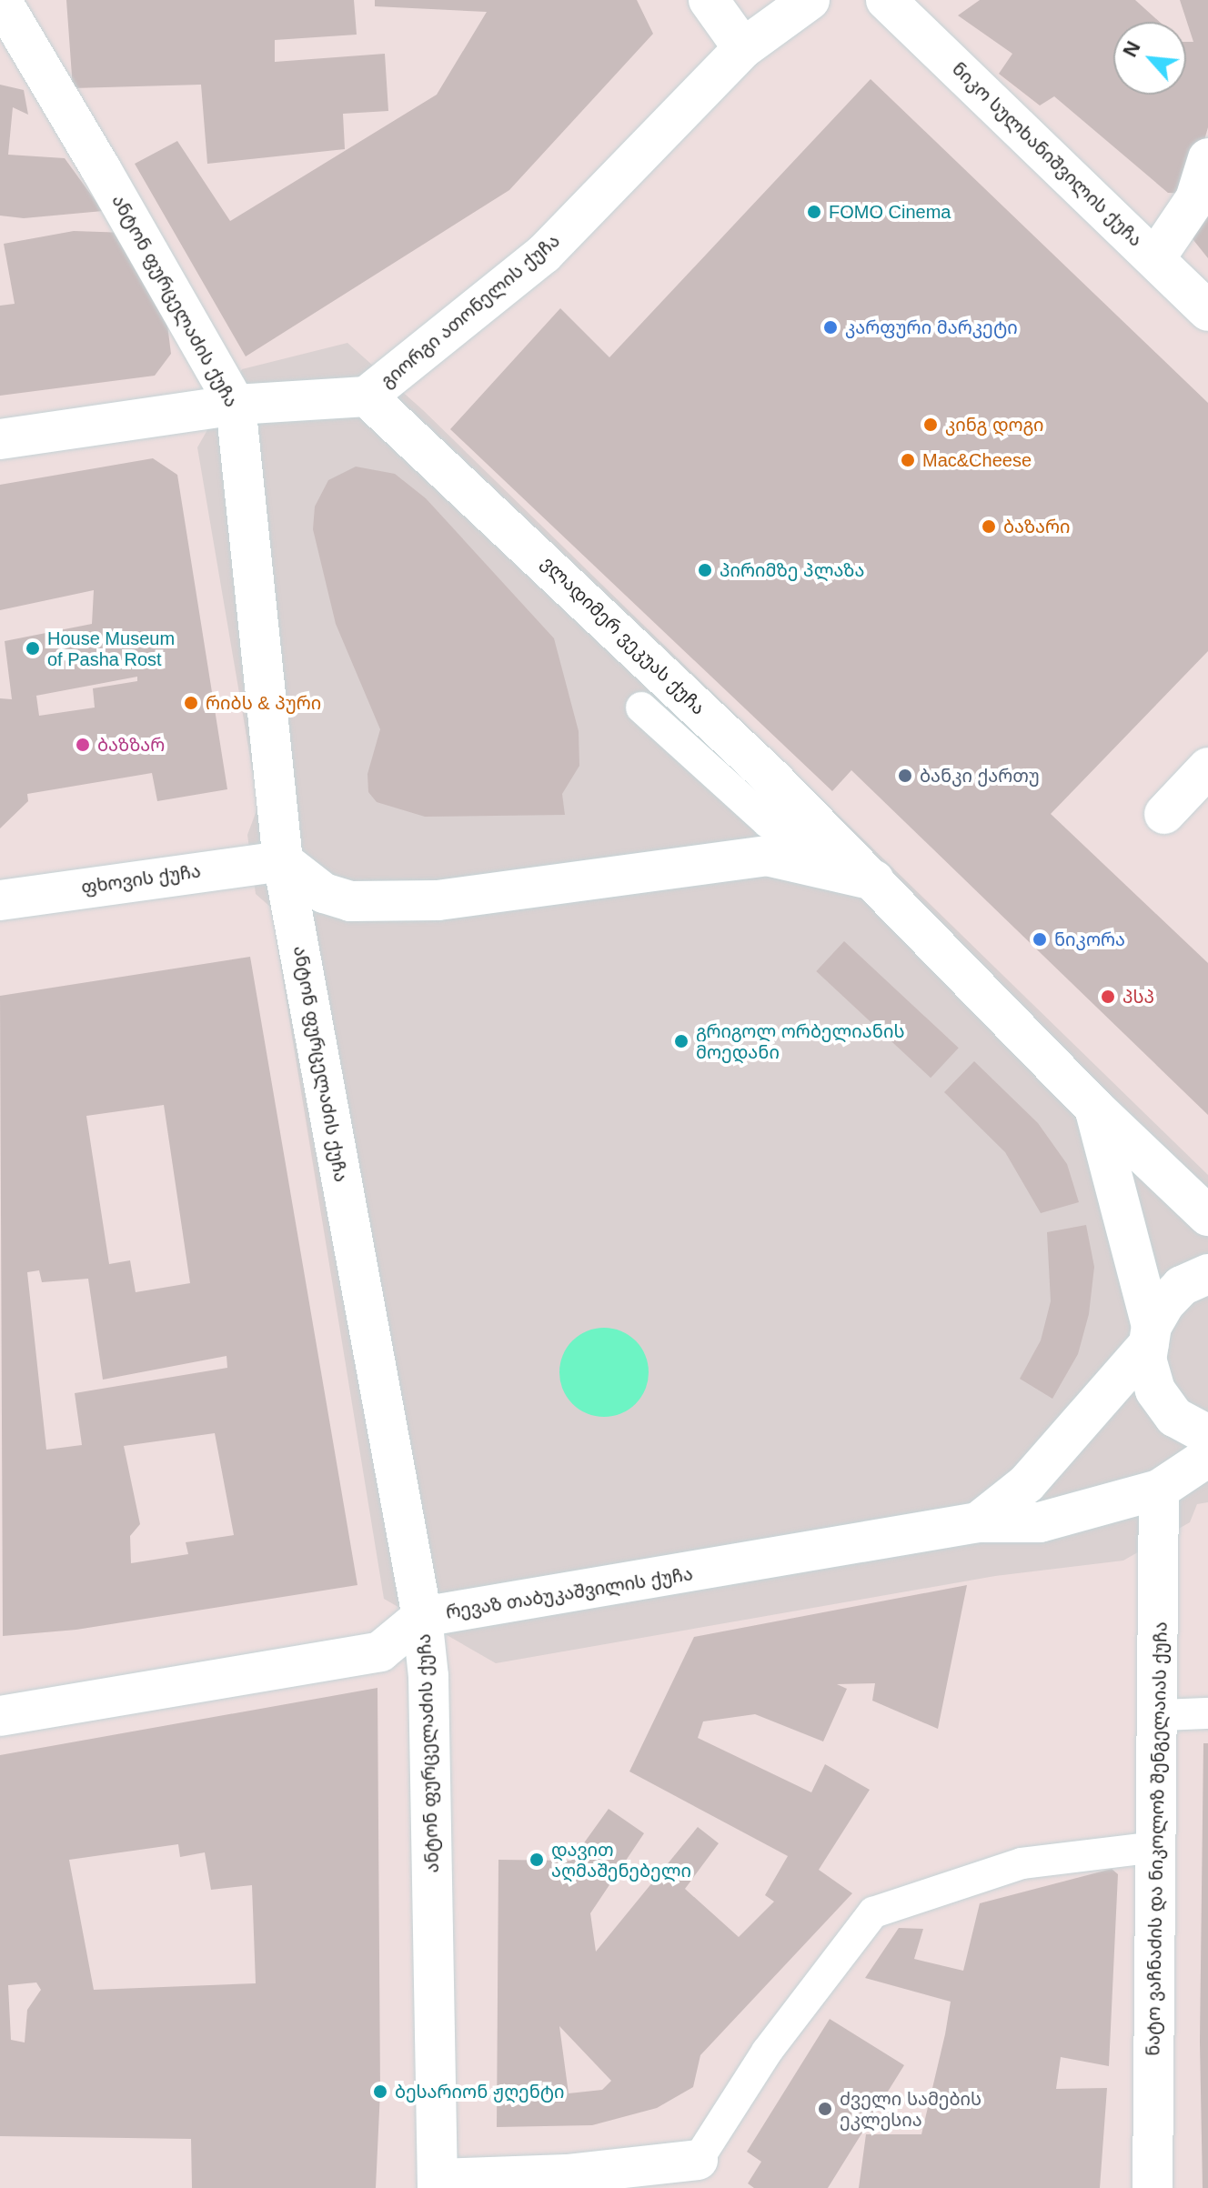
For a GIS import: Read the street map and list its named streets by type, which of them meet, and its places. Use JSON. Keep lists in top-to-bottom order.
{
  "streets": {
    "street": [
      "ნიკო სულხანიშვილის ქუჩა",
      "ანტონ ფურცელაძის ქუჩა",
      "გიორგი ათონელის ქუჩა",
      "ვლადიმერ ვეკუას ქუჩა",
      "ფხოვის ქუჩა",
      "რევაზ თაბუკაშვილის ქუჩა",
      "ნატო ვაჩნაძის და ნიკოლოზ შენგელაიას ქუჩა"
    ]
  },
  "crossings": [
    ["ანტონ ფურცელაძის ქუჩა", "გიორგი ათონელის ქუჩა"],
    ["ანტონ ფურცელაძის ქუჩა", "ფხოვის ქუჩა"],
    ["ანტონ ფურცელაძის ქუჩა", "რევაზ თაბუკაშვილის ქუჩა"],
    ["გიორგი ათონელის ქუჩა", "ვლადიმერ ვეკუას ქუჩა"],
    ["ვლადიმერ ვეკუას ქუჩა", "რევაზ თაბუკაშვილის ქუჩა"],
    ["რევაზ თაბუკაშვილის ქუჩა", "ნატო ვაჩნაძის და ნიკოლოზ შენგელაიას ქუჩა"]
  ],
  "places": [
    "FOMO Cinema",
    "კარფური მარკეტი",
    "კინგ დოგი",
    "Mac&Cheese",
    "ბაზარი",
    "პირიმზე პლაზა",
    "House Museum of Pasha Rost",
    "რიბს & პური",
    "ბაზზარ",
    "ბანკი ქართუ",
    "ნიკორა",
    "პსპ",
    "გრიგოლ ორბელიანის მოედანი",
    "დავით აღმაშენებელი",
    "ბესარიონ ჟღენტი",
    "ძველი სამების ეკლესია"
  ],
  "north": "top left"
}
